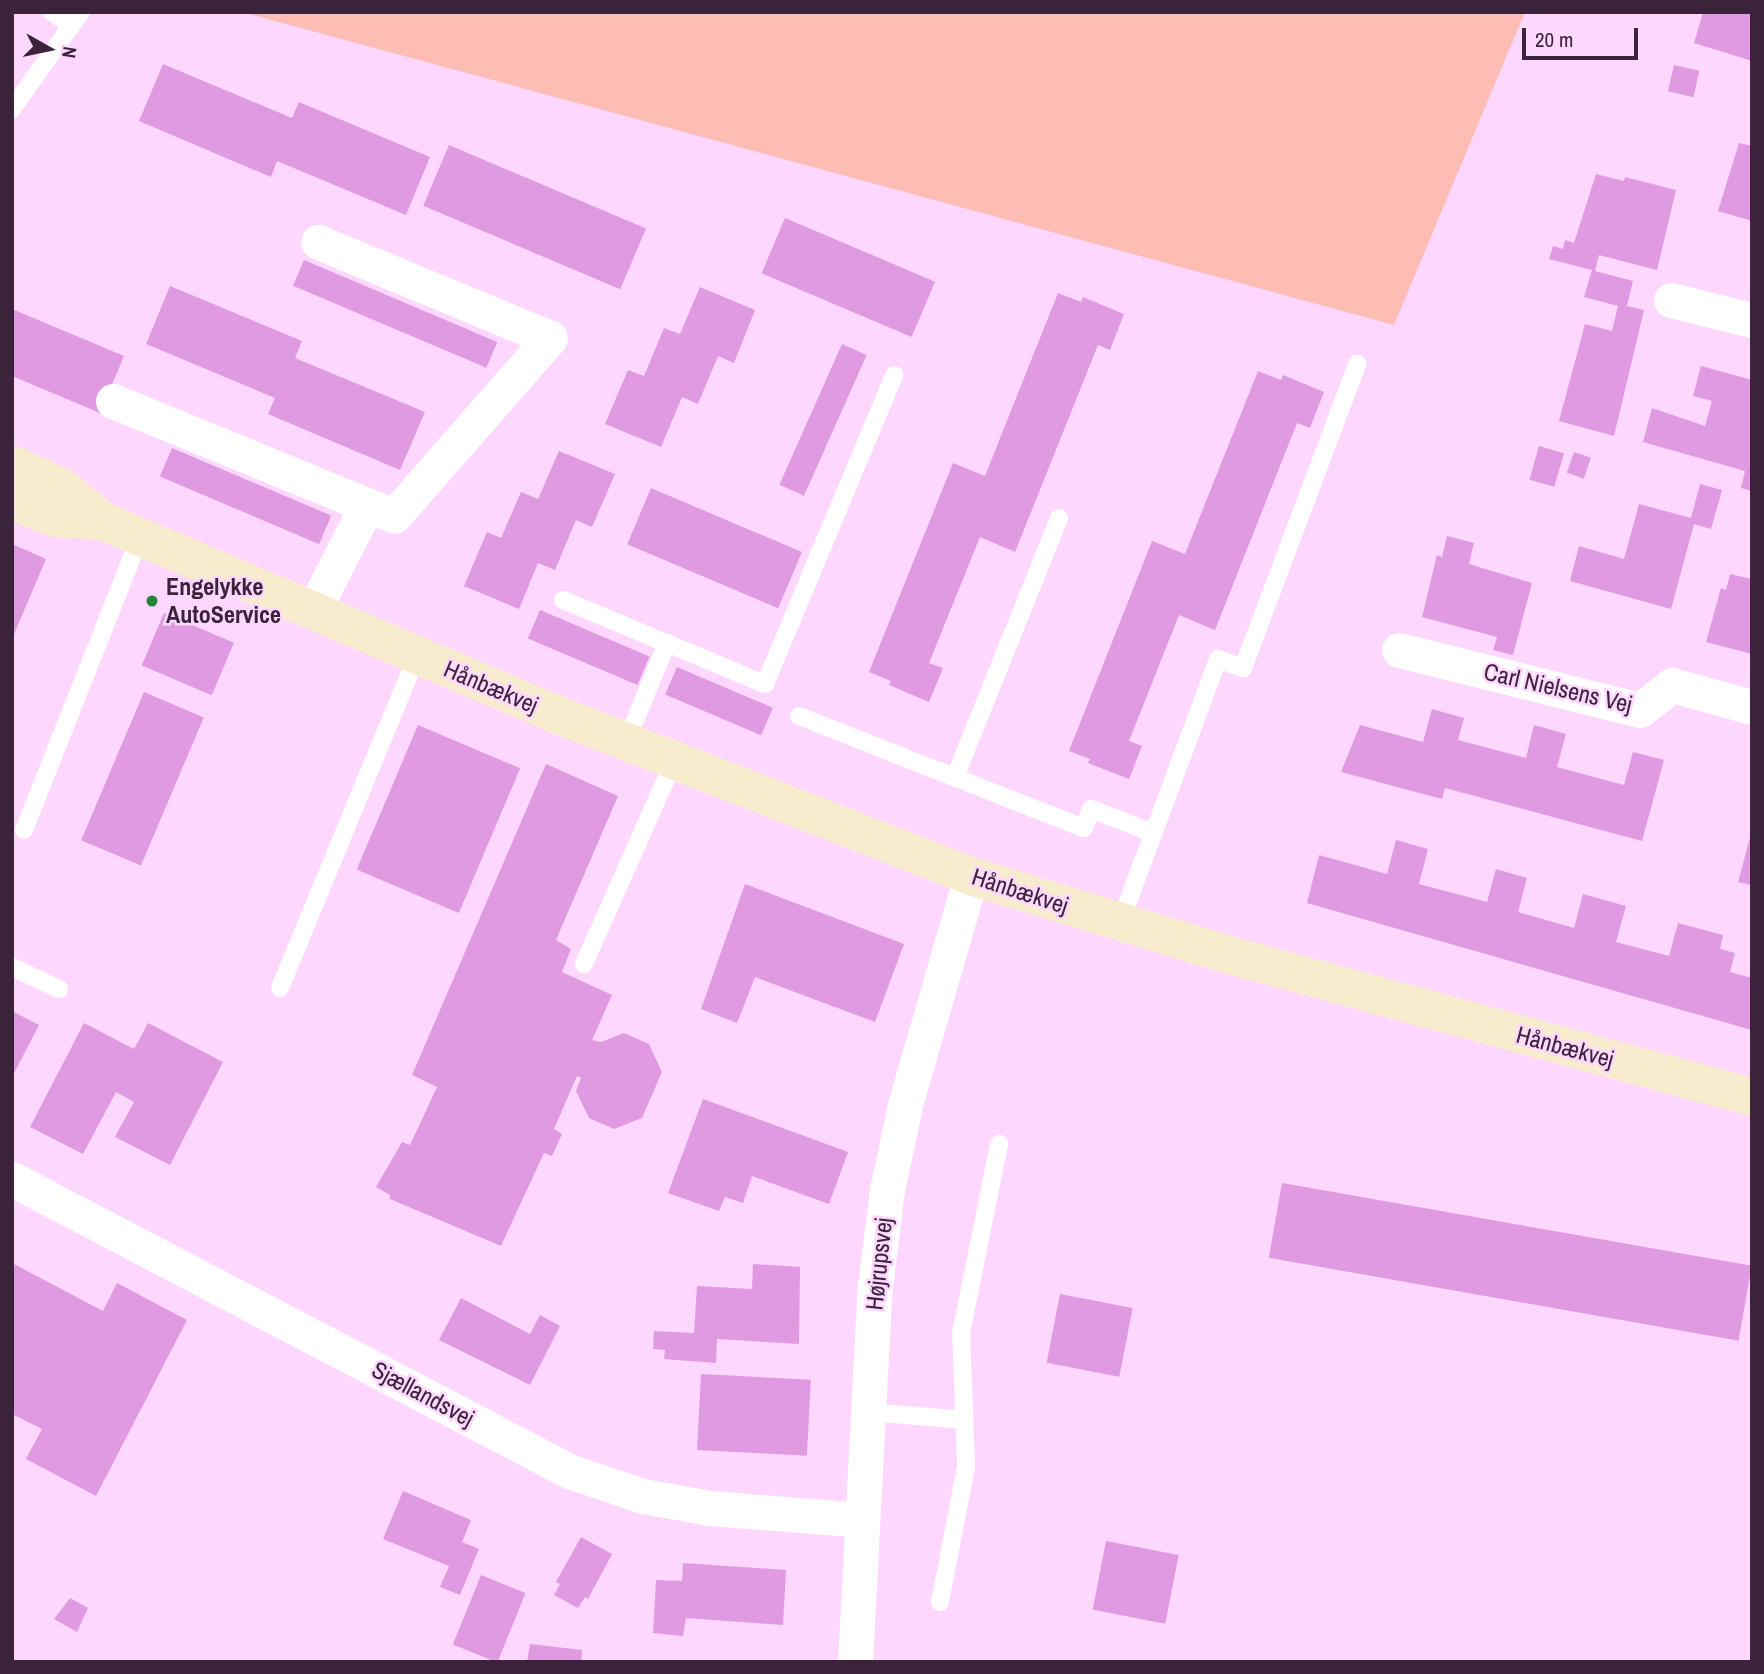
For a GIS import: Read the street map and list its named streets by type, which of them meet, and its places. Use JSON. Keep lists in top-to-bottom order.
{
  "streets": {
    "street": [
      "Hånbækvej",
      "Carl Nielsens Vej",
      "Højrupsvej",
      "Sjællandsvej"
    ]
  },
  "crossings": [
    ["Hånbækvej", "Højrupsvej"],
    ["Højrupsvej", "Sjællandsvej"]
  ],
  "places": ["Engelykke AutoService"],
  "scale_bar": "20 m",
  "north": "right"
}
